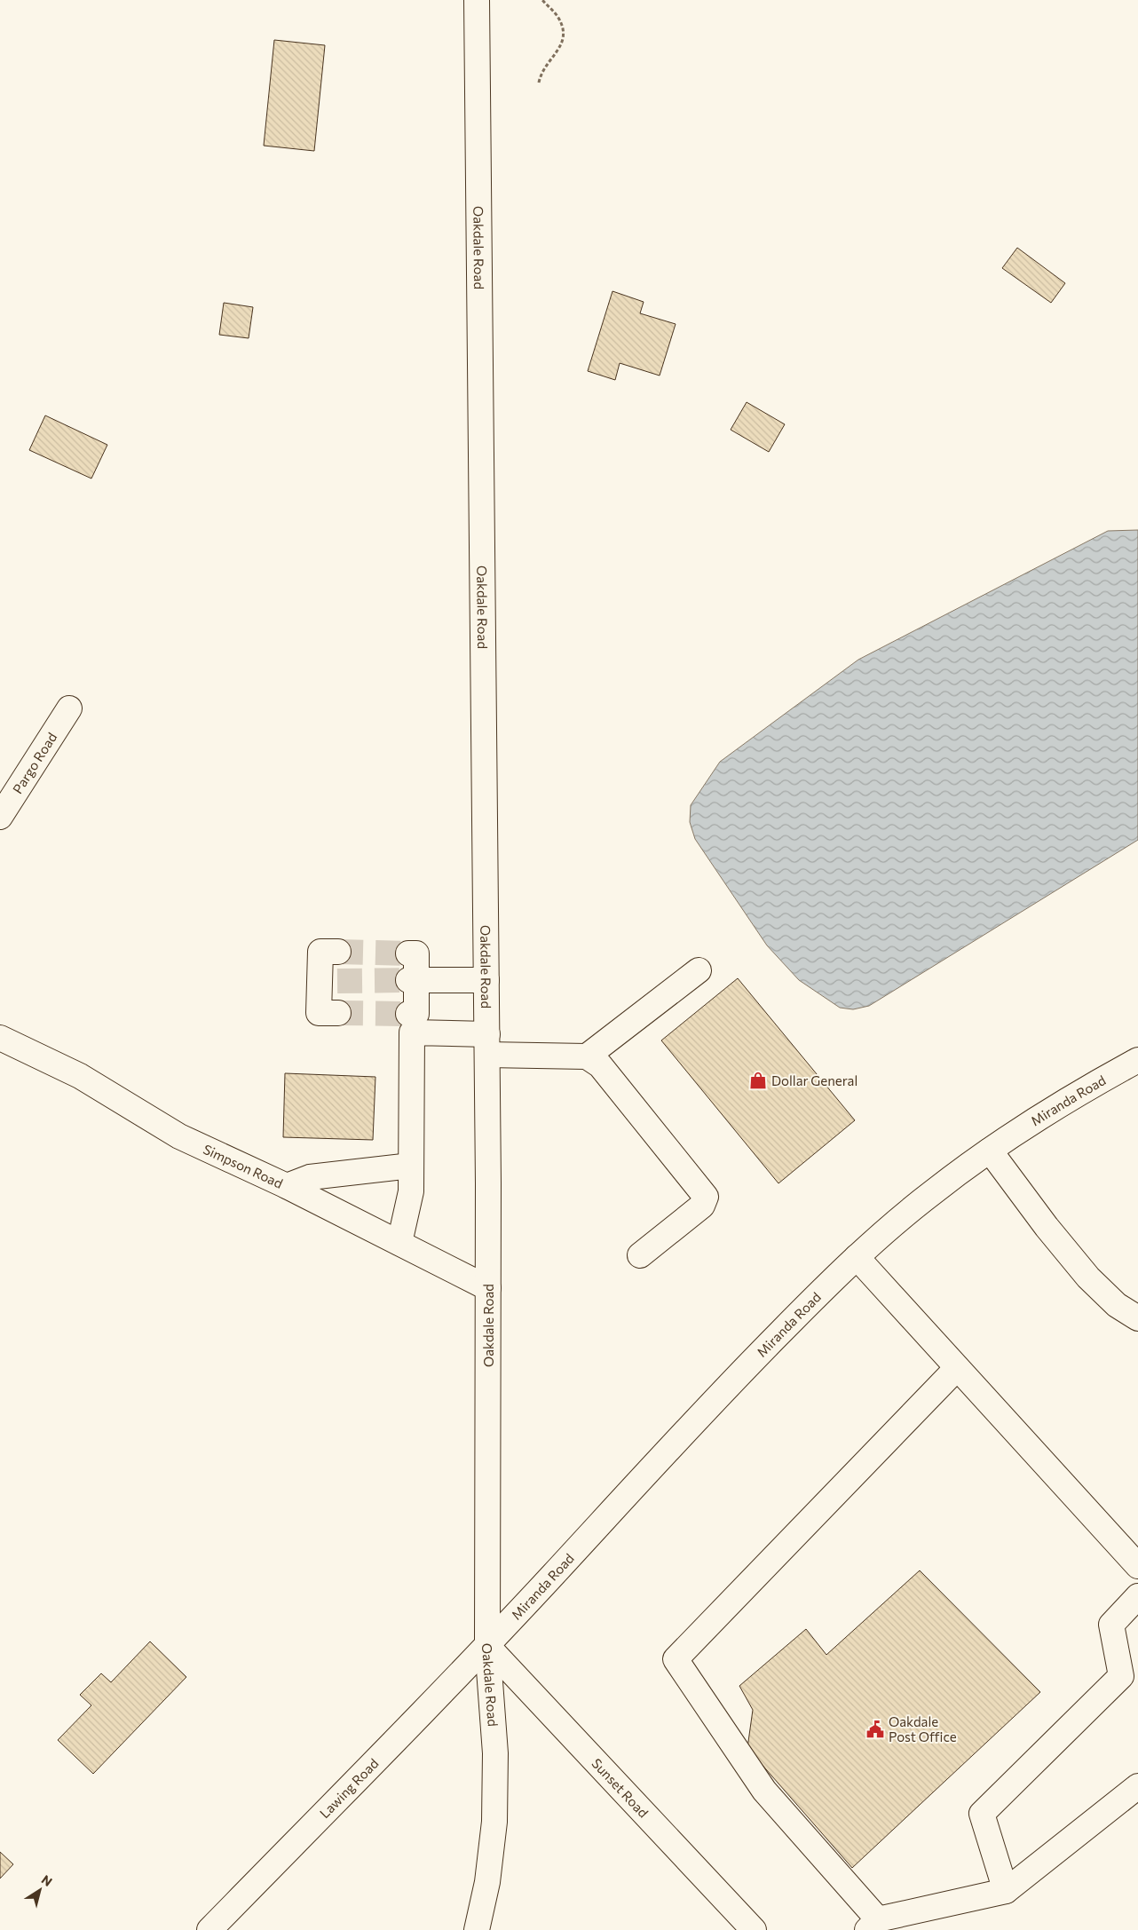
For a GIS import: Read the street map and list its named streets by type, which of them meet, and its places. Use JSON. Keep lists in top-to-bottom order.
{
  "streets": {
    "main road": [
      "Oakdale Road",
      "Pargo Road",
      "Miranda Road",
      "Simpson Road",
      "Lawing Road",
      "Sunset Road"
    ]
  },
  "crossings": [
    ["Oakdale Road", "Miranda Road"],
    ["Oakdale Road", "Simpson Road"],
    ["Oakdale Road", "Lawing Road"],
    ["Oakdale Road", "Sunset Road"],
    ["Miranda Road", "Lawing Road"],
    ["Miranda Road", "Sunset Road"],
    ["Lawing Road", "Sunset Road"]
  ],
  "places": {
    "shop": ["Dollar General"],
    "public building": ["Oakdale Post Office"]
  },
  "north": "top right"
}
